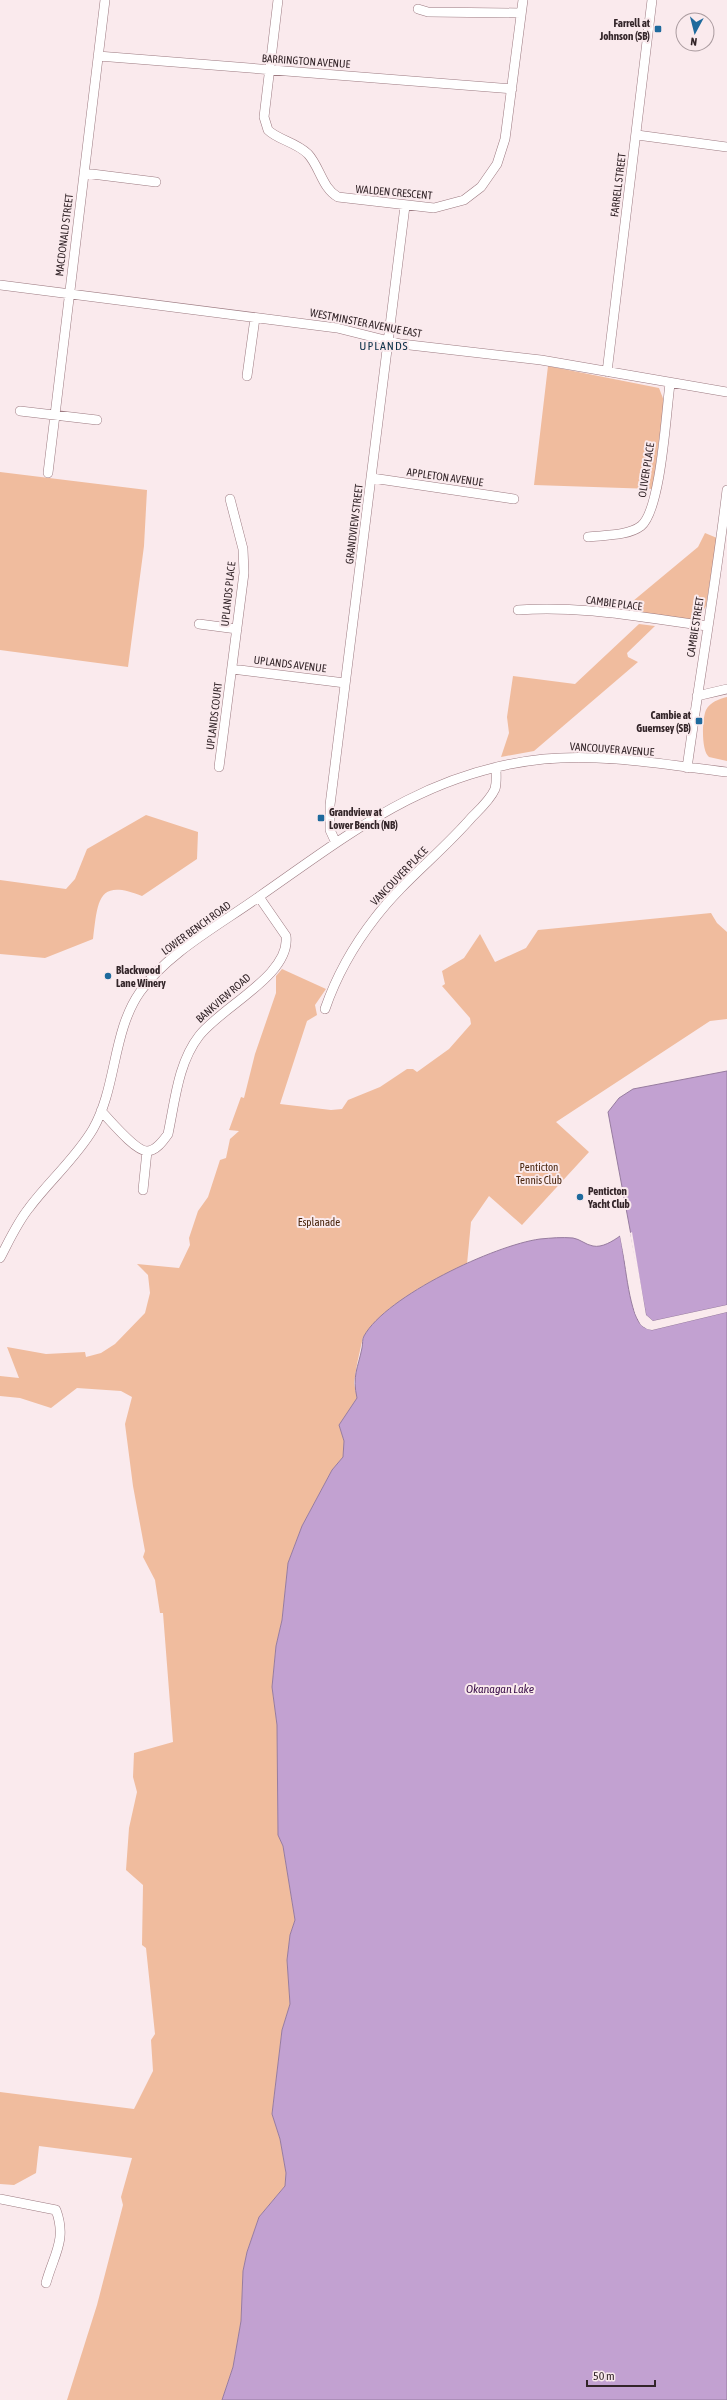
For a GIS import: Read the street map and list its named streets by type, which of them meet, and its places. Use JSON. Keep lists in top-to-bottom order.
{
  "streets": {
    "street": [
      "BARRINGTON AVENUE",
      "FARRELL STREET",
      "WALDEN CRESCENT",
      "MACDONALD STREET",
      "WESTMINSTER AVENUE EAST",
      "OLIVER PLACE",
      "APPLETON AVENUE",
      "GRANDVIEW STREET",
      "UPLANDS PLACE",
      "CAMBIE PLACE",
      "CAMBIE STREET",
      "UPLANDS AVENUE",
      "UPLANDS COURT",
      "VANCOUVER AVENUE",
      "VANCOUVER PLACE",
      "LOWER BENCH ROAD",
      "BANKVIEW ROAD"
    ]
  },
  "crossings": [
    ["BARRINGTON AVENUE", "WALDEN CRESCENT"],
    ["BARRINGTON AVENUE", "MACDONALD STREET"],
    ["FARRELL STREET", "WESTMINSTER AVENUE EAST"],
    ["WALDEN CRESCENT", "GRANDVIEW STREET"],
    ["MACDONALD STREET", "WESTMINSTER AVENUE EAST"],
    ["WESTMINSTER AVENUE EAST", "OLIVER PLACE"],
    ["WESTMINSTER AVENUE EAST", "GRANDVIEW STREET"],
    ["APPLETON AVENUE", "GRANDVIEW STREET"],
    ["GRANDVIEW STREET", "UPLANDS AVENUE"],
    ["GRANDVIEW STREET", "LOWER BENCH ROAD"],
    ["UPLANDS PLACE", "UPLANDS AVENUE"],
    ["UPLANDS PLACE", "UPLANDS COURT"],
    ["CAMBIE PLACE", "CAMBIE STREET"],
    ["CAMBIE STREET", "VANCOUVER AVENUE"],
    ["UPLANDS AVENUE", "UPLANDS COURT"],
    ["VANCOUVER AVENUE", "VANCOUVER PLACE"],
    ["VANCOUVER AVENUE", "LOWER BENCH ROAD"],
    ["VANCOUVER PLACE", "LOWER BENCH ROAD"],
    ["LOWER BENCH ROAD", "BANKVIEW ROAD"]
  ],
  "districts": ["UPLANDS"],
  "water": ["Okanagan Lake"],
  "parks": ["Penticton Tennis Club", "Esplanade"],
  "places": {
    "transit": ["Farrell at Johnson (SB)", "Cambie at Guernsey (SB)", "Grandview at Lower Bench (NB)"],
    "other": ["Blackwood Lane Winery", "Penticton Yacht Club"]
  },
  "scale_bar": "50 m",
  "north": "bottom"
}
